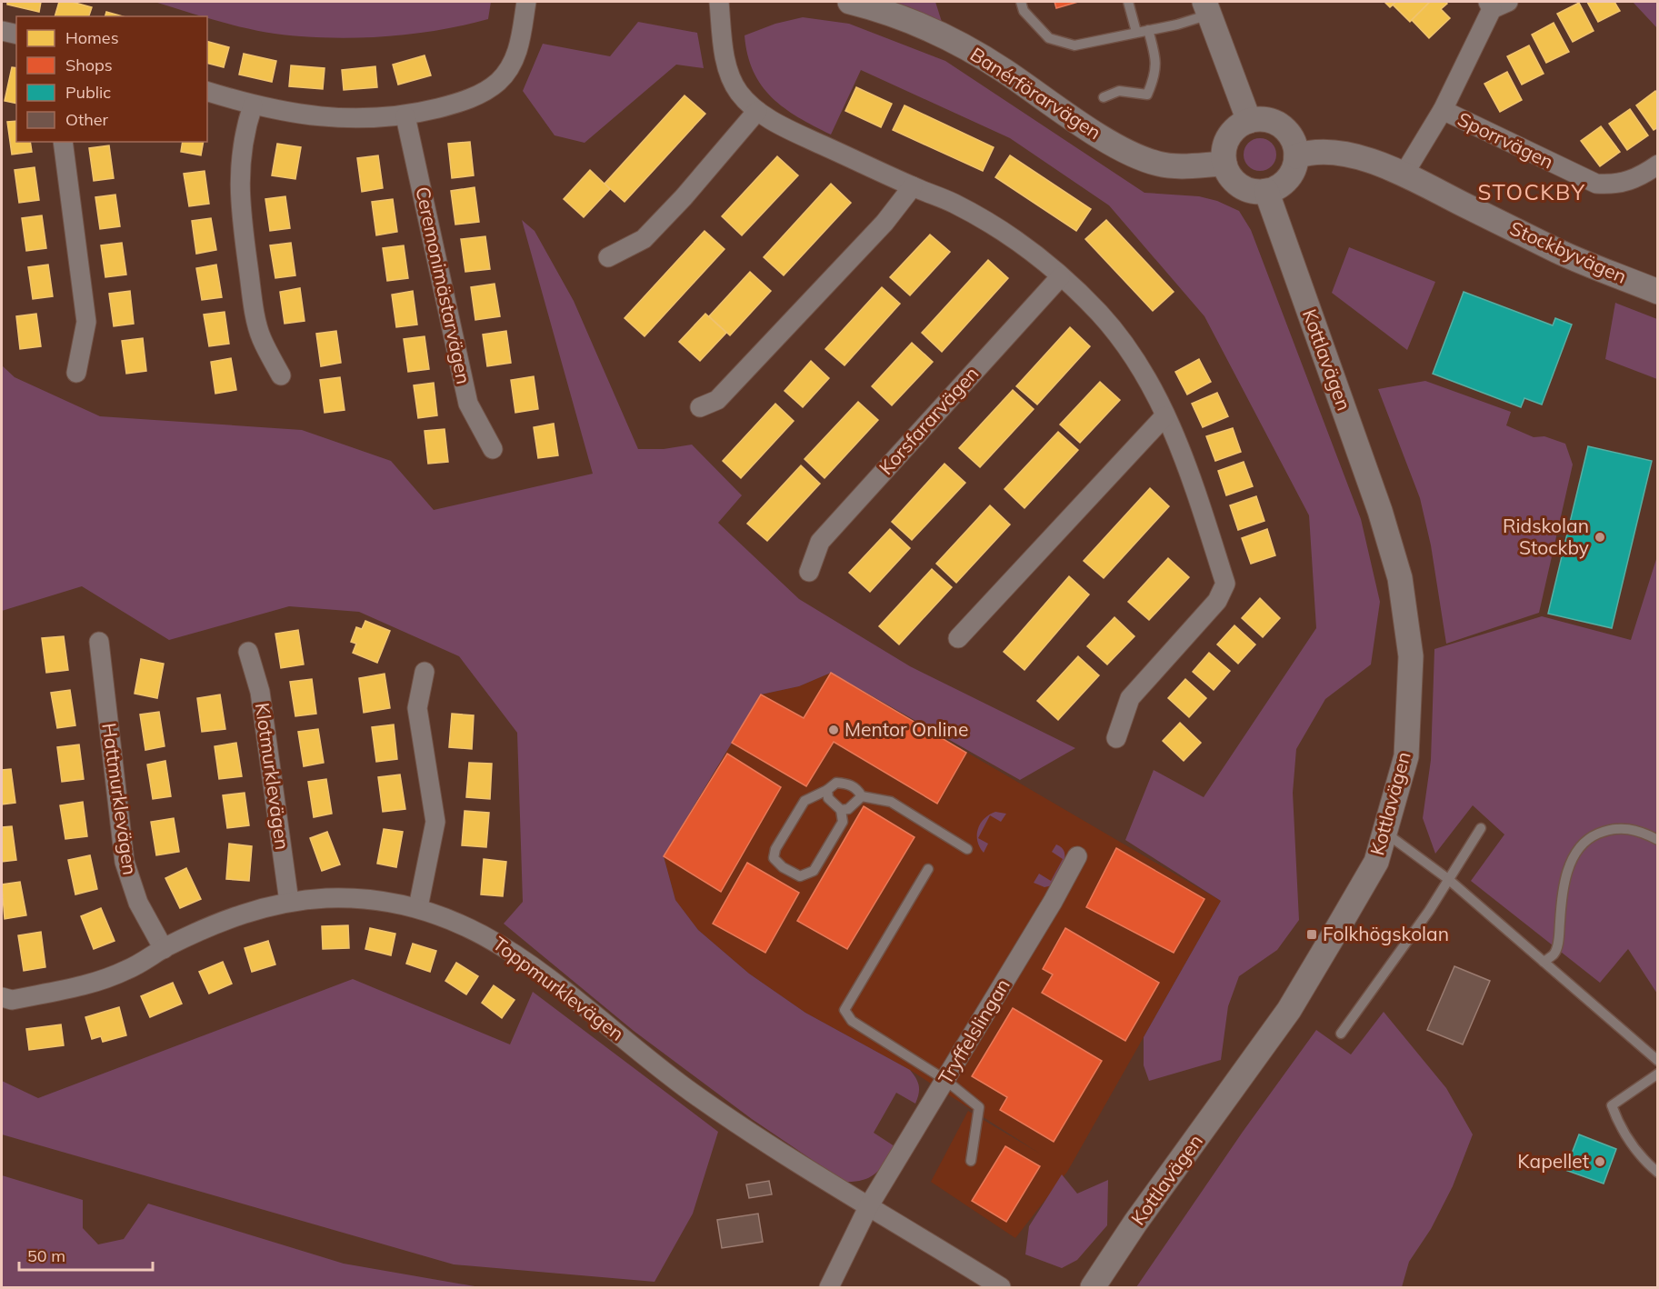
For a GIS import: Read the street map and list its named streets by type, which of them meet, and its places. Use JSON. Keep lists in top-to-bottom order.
{
  "streets": {
    "street": [
      "Banérförarvägen",
      "Sporrvägen",
      "Stockbyvägen",
      "Ceremonimästarvägen",
      "Kottlavägen",
      "Korsfararvägen",
      "Klotmurklevägen",
      "Hattmurklevägen",
      "Toppmurklevägen",
      "Tryffelslingan"
    ]
  },
  "crossings": [
    ["Banérförarvägen", "Stockbyvägen"],
    ["Banérförarvägen", "Kottlavägen"],
    ["Stockbyvägen", "Kottlavägen"],
    ["Klotmurklevägen", "Toppmurklevägen"],
    ["Hattmurklevägen", "Toppmurklevägen"],
    ["Toppmurklevägen", "Tryffelslingan"]
  ],
  "districts": ["STOCKBY"],
  "places": {
    "other": ["Ridskolan Stockby", "Mentor Online", "Kapellet"],
    "transit": ["Folkhögskolan"]
  },
  "legend": [
    "Homes",
    "Shops",
    "Public",
    "Other"
  ],
  "scale_bar": "50 m"
}
